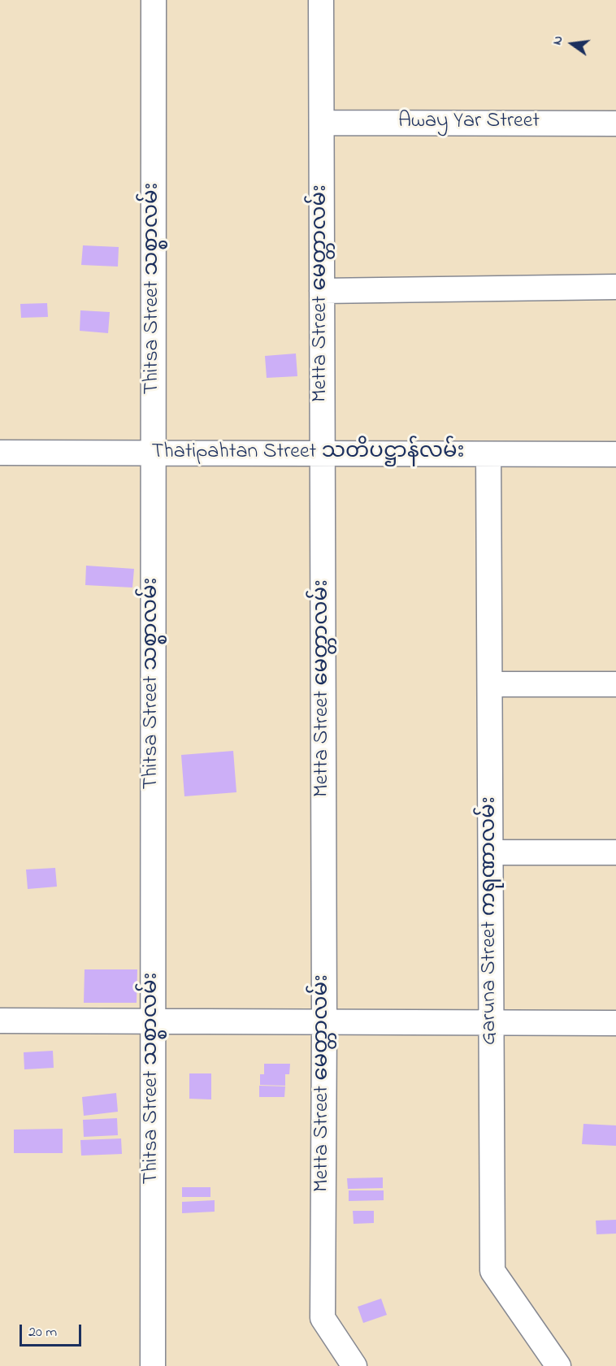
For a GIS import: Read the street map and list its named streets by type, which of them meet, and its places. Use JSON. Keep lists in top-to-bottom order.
{
  "streets": {
    "street": [
      "Away Yar Street",
      "Thitsa Street သစ္စာလမ်း",
      "Metta Street မေတ္တာလမ်း",
      "Thatipahtan Street သတိပဋ္ဌာန်လမ်း",
      "Garuna Street ကရုဏာလမ်း"
    ]
  },
  "crossings": [
    ["Away Yar Street", "Metta Street မေတ္တာလမ်း"],
    ["Thitsa Street သစ္စာလမ်း", "Thatipahtan Street သတိပဋ္ဌာန်လမ်း"],
    ["Metta Street မေတ္တာလမ်း", "Thatipahtan Street သတိပဋ္ဌာန်လမ်း"],
    ["Thatipahtan Street သတိပဋ္ဌာန်လမ်း", "Garuna Street ကရုဏာလမ်း"]
  ],
  "scale_bar": "20 m",
  "north": "left"
}
